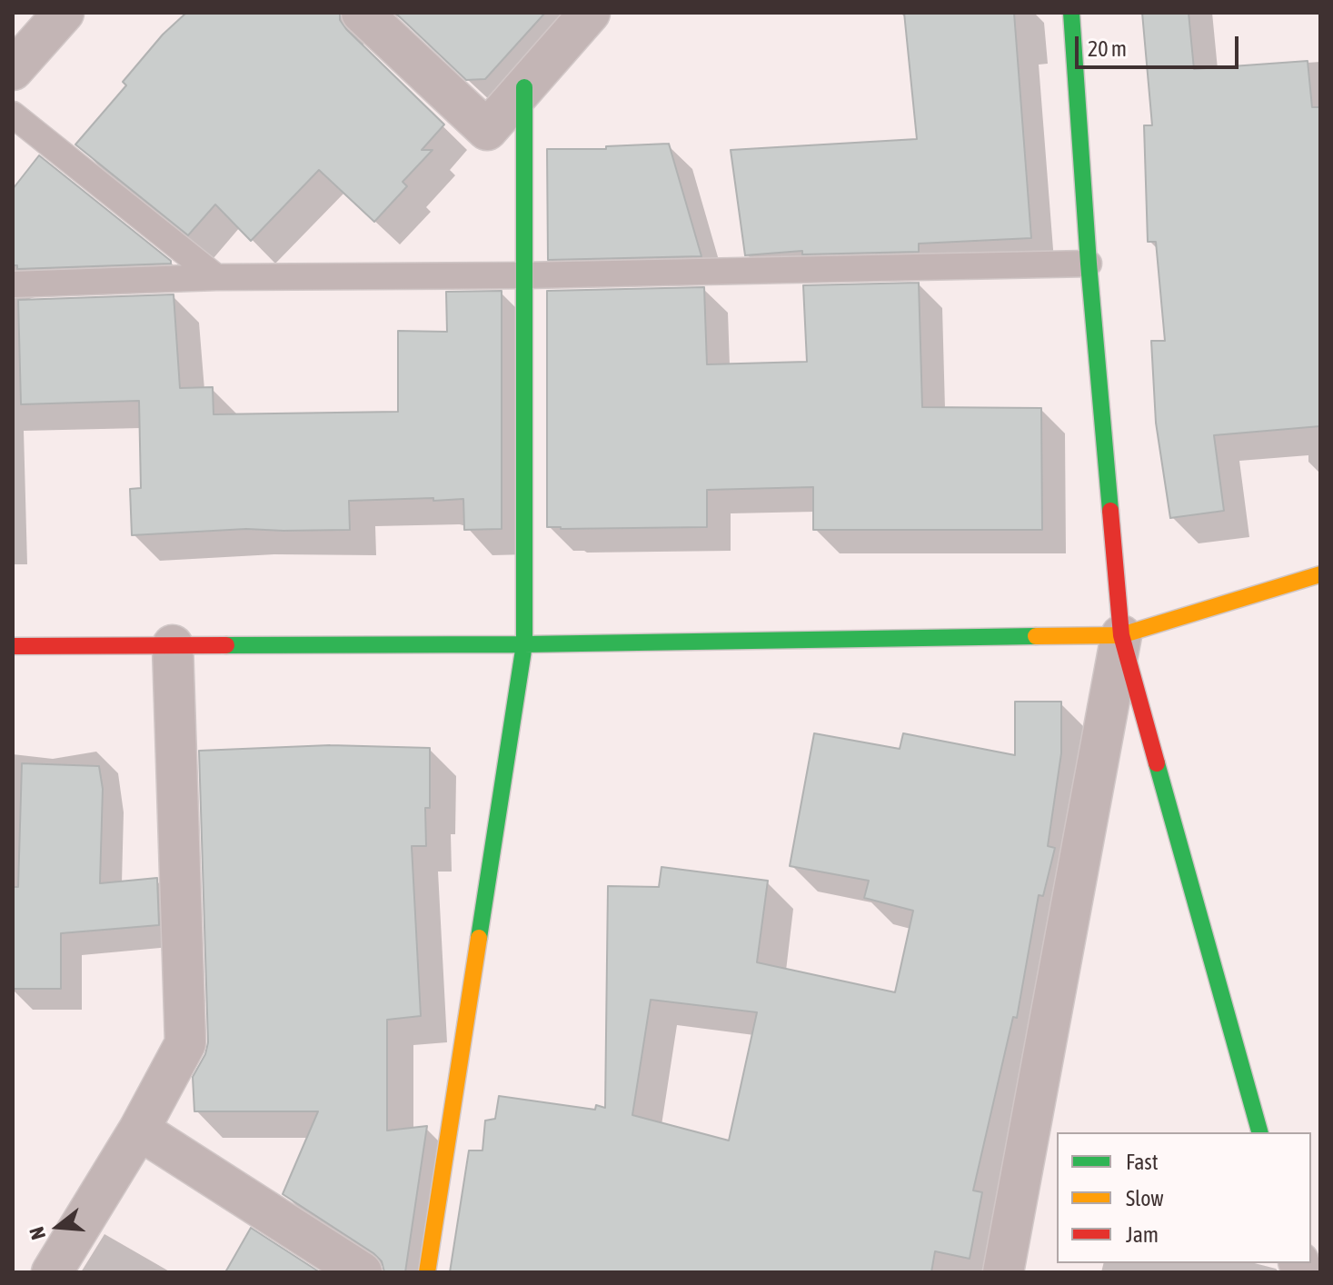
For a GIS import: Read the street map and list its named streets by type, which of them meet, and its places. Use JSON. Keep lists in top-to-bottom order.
{
  "legend": ["Fast", "Slow", "Jam"],
  "scale_bar": "20 m",
  "north": "left"
}
